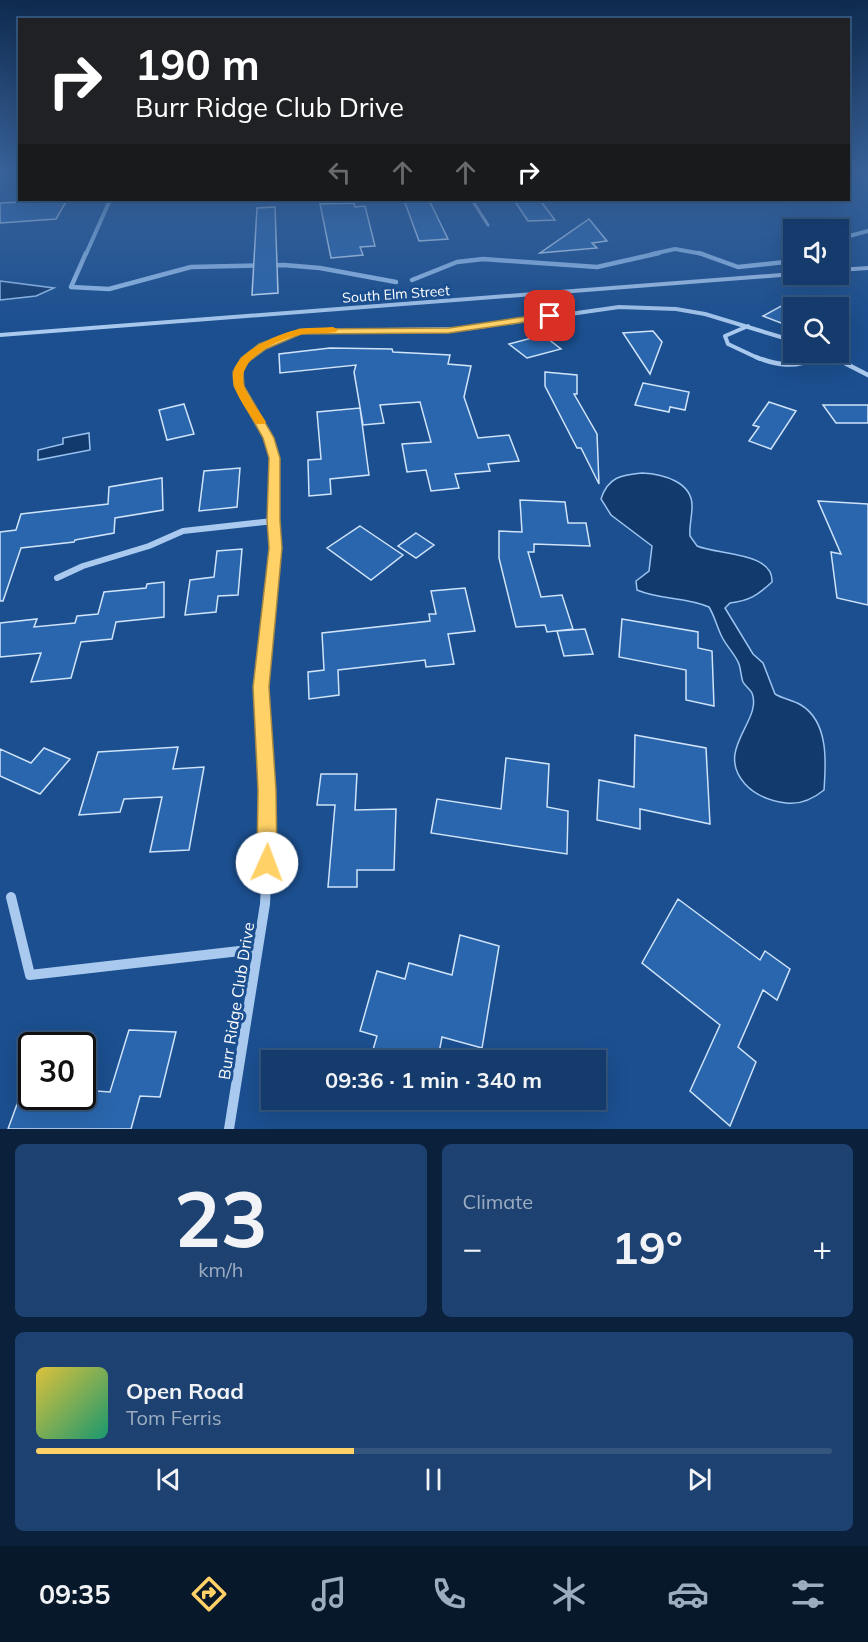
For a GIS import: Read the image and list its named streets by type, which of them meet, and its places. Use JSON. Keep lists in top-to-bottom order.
{
  "streets": {
    "street": ["South Elm Street", "Burr Ridge Club Drive"]
  },
  "page": {
    "turn": ["190 m", "Burr Ridge Club Drive"],
    "limit": "30",
    "trip": "09:36 · 1 min · 340 m",
    "tile": [
      ["23", "km/h"],
      "Climate"
    ],
    "heat": ["−", "19°", "+"],
    "song": ["Open Road", "Tom Ferris"],
    "tabs": "09:35"
  }
}
